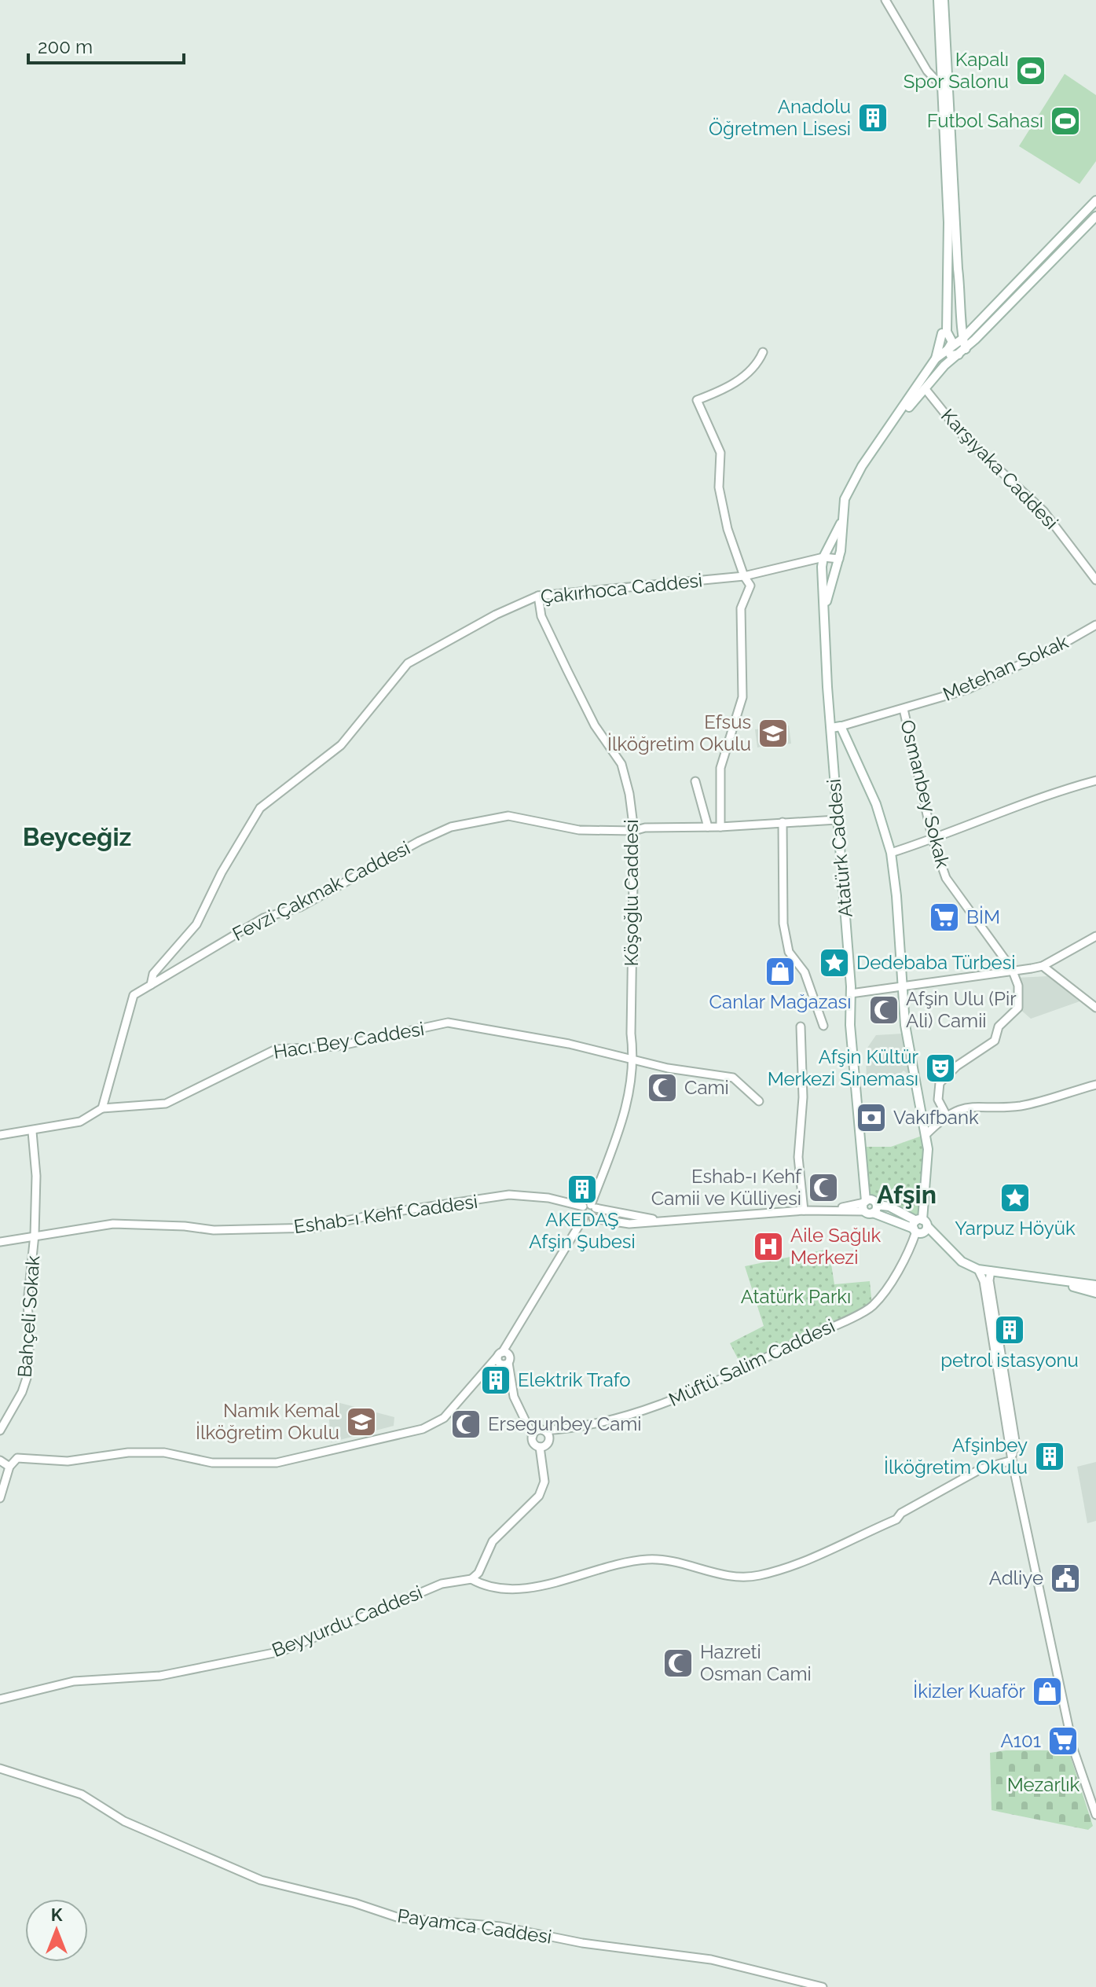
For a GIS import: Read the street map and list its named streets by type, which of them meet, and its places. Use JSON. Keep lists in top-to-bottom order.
{
  "streets": {
    "main road": ["Atatürk Caddesi"],
    "street": [
      "Karşıyaka Caddesi",
      "Çakırhoca Caddesi",
      "Metehan Sokak",
      "Osmanbey Sokak",
      "Fevzi Çakmak Caddesi",
      "Köşoğlu Caddesi",
      "Hacı Bey Caddesi",
      "Eshab-ı Kehf Caddesi",
      "Bahçeli Sokak",
      "Müftü Salim Caddesi",
      "Beyyurdu Caddesi",
      "Payamca Caddesi"
    ]
  },
  "crossings": [
    ["Çakırhoca Caddesi", "Atatürk Caddesi"],
    ["Çakırhoca Caddesi", "Fevzi Çakmak Caddesi"],
    ["Çakırhoca Caddesi", "Köşoğlu Caddesi"],
    ["Çakırhoca Caddesi", "Hacı Bey Caddesi"],
    ["Metehan Sokak", "Osmanbey Sokak"],
    ["Metehan Sokak", "Atatürk Caddesi"],
    ["Atatürk Caddesi", "Fevzi Çakmak Caddesi"],
    ["Fevzi Çakmak Caddesi", "Köşoğlu Caddesi"],
    ["Köşoğlu Caddesi", "Hacı Bey Caddesi"],
    ["Hacı Bey Caddesi", "Bahçeli Sokak"],
    ["Eshab-ı Kehf Caddesi", "Bahçeli Sokak"]
  ],
  "districts": ["Beyceğiz", "Afşin"],
  "parks": ["Atatürk Parkı", "Mezarlık"],
  "places": {
    "sports": ["Kapalı Spor Salonu", "Futbol Sahası"],
    "building": [
      "Anadolu Öğretmen Lisesi",
      "AKEDAŞ Afşin Şubesi",
      "petrol istasyonu",
      "Elektrik Trafo",
      "Afşinbey İlköğretim Okulu"
    ],
    "school or university": ["Efsus İlköğretim Okulu", "Namık Kemal İlköğretim Okulu"],
    "supermarket": ["BİM", "A101"],
    "place": ["Dedebaba Türbesi", "Yarpuz Höyük"],
    "shop": ["Canlar Mağazası", "İkizler Kuaför"],
    "mosque": [
      "Afşin Ulu (Pir Ali) Camii",
      "Cami",
      "Eshab-ı Kehf Camii ve Külliyesi",
      "Ersegunbey Cami",
      "Hazreti Osman Cami"
    ],
    "theatre": ["Afşin Kültür Merkezi Sineması"],
    "bank": ["Vakıfbank"],
    "hospital": ["Aile Sağlık Merkezi"],
    "public building": ["Adliye"]
  },
  "scale_bar": "200 m",
  "north": "top"
}
